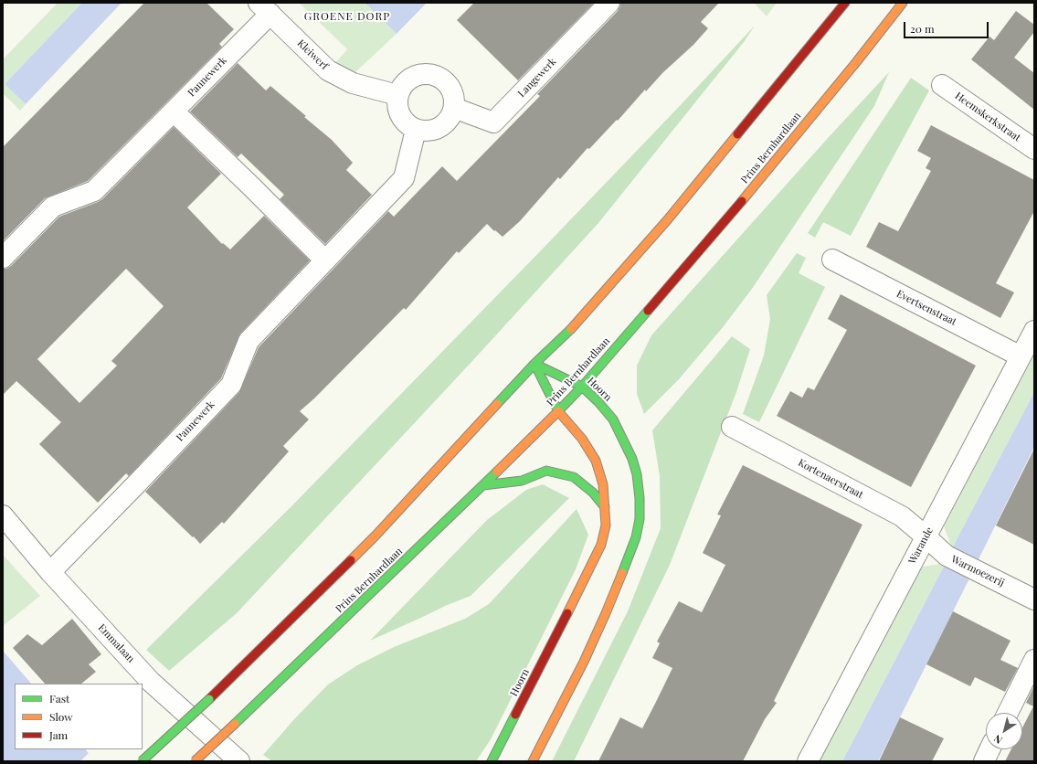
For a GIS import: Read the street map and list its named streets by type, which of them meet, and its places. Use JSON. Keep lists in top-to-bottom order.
{
  "streets": {
    "main road": ["Prins Bernhardlaan", "Hoorn"],
    "street": [
      "Kleiwerf",
      "Pannewerk",
      "Langewerk",
      "Heemskerkstraat",
      "Evertsenstraat",
      "Kortenaerstraat",
      "Warande",
      "Warmoezerij",
      "Emmalaan"
    ]
  },
  "crossings": [
    ["Kleiwerf", "Pannewerk"],
    ["Kleiwerf", "Langewerk"],
    ["Pannewerk", "Langewerk"],
    ["Pannewerk", "Emmalaan"],
    ["Prins Bernhardlaan", "Hoorn"],
    ["Evertsenstraat", "Warande"],
    ["Kortenaerstraat", "Warande"],
    ["Kortenaerstraat", "Warmoezerij"],
    ["Warande", "Warmoezerij"]
  ],
  "districts": ["GROENE DORP"],
  "legend": ["Fast", "Slow", "Jam"],
  "scale_bar": "20 m",
  "north": "bottom left"
}
